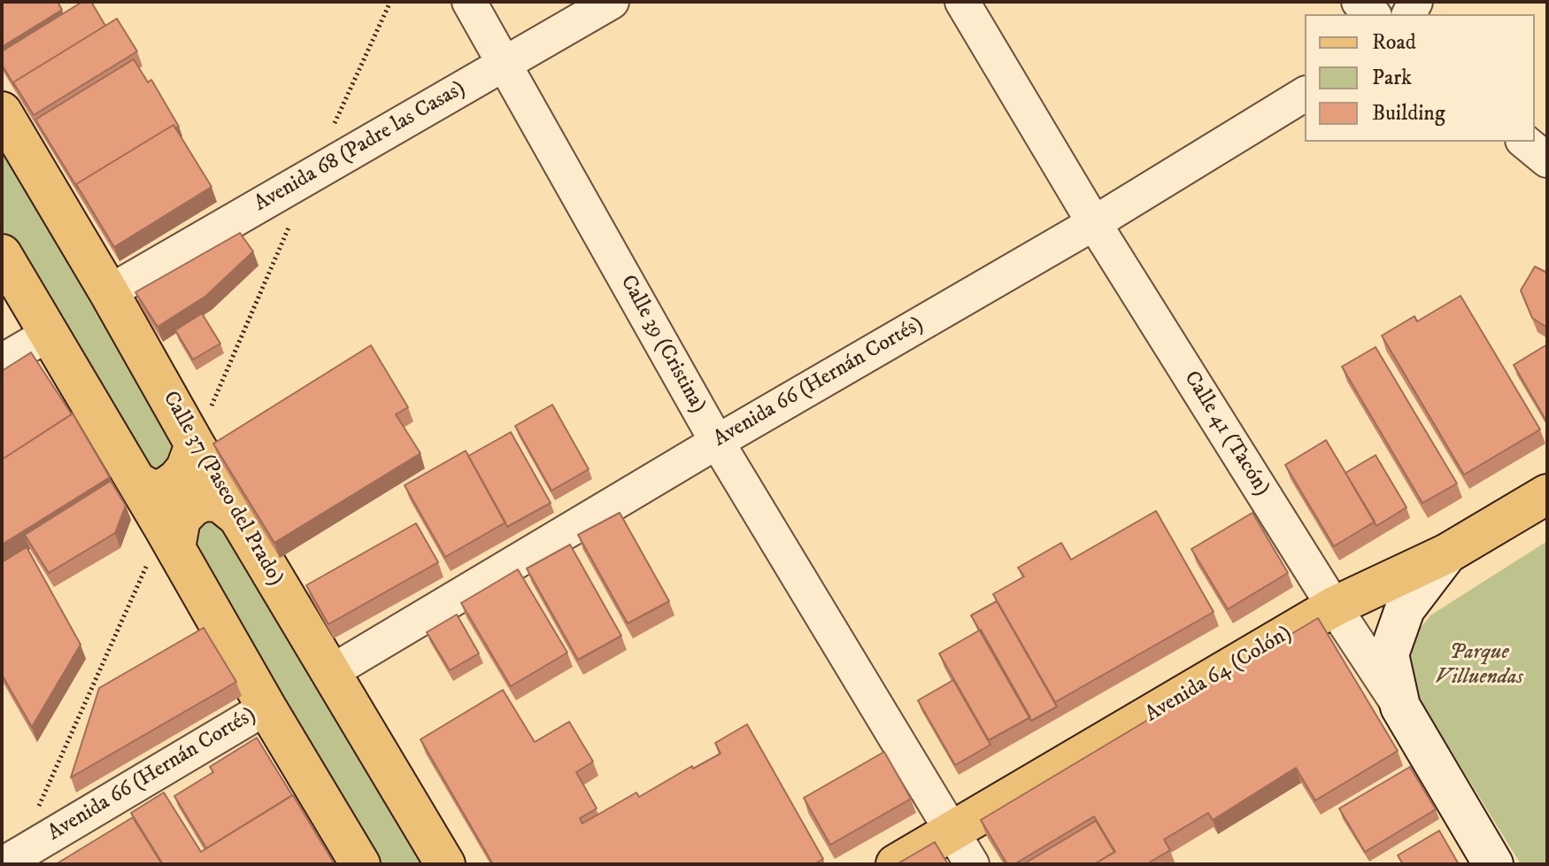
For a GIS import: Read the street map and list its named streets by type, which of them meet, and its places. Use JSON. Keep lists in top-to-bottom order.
{
  "streets": {
    "main road": ["Calle 37 (Paseo del Prado)", "Avenida 64 (Colón)"],
    "street": [
      "Avenida 68 (Padre las Casas)",
      "Calle 39 (Cristina)",
      "Avenida 66 (Hernán Cortés)",
      "Calle 41 (Tacón)"
    ]
  },
  "crossings": [
    ["Avenida 68 (Padre las Casas)", "Calle 39 (Cristina)"],
    ["Avenida 68 (Padre las Casas)", "Calle 37 (Paseo del Prado)"],
    ["Calle 39 (Cristina)", "Avenida 66 (Hernán Cortés)"],
    ["Calle 39 (Cristina)", "Avenida 64 (Colón)"],
    ["Avenida 66 (Hernán Cortés)", "Calle 41 (Tacón)"],
    ["Avenida 66 (Hernán Cortés)", "Calle 37 (Paseo del Prado)"],
    ["Calle 41 (Tacón)", "Avenida 64 (Colón)"]
  ],
  "parks": ["Parque Villuendas"],
  "legend": ["Road", "Park", "Building"]
}
